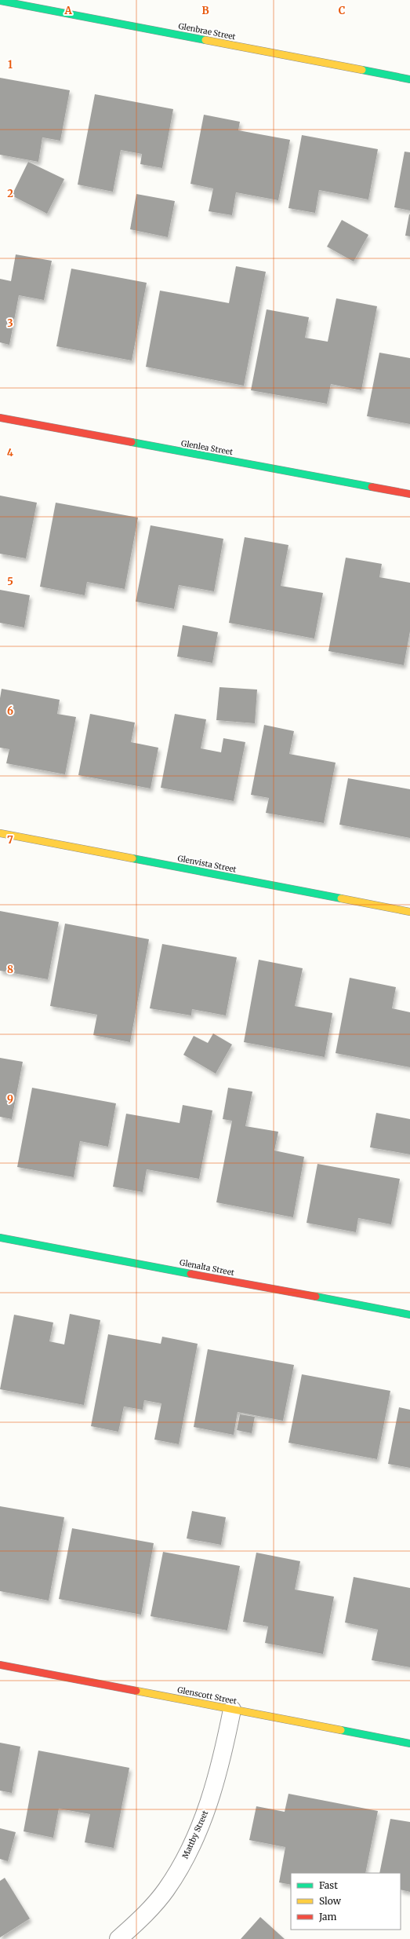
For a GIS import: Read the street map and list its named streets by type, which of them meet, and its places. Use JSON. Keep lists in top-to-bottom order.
{
  "streets": {
    "street": [
      "Glenbrae Street",
      "Glenlea Street",
      "Glenvista Street",
      "Glenalta Street",
      "Glenscott Street",
      "Mattby Street"
    ]
  },
  "crossings": [
    ["Glenscott Street", "Mattby Street"]
  ],
  "legend": ["Fast", "Slow", "Jam"],
  "grid": {
    "columns": ["A", "B", "C"],
    "rows": [
      "1",
      "2",
      "3",
      "4",
      "5",
      "6",
      "7",
      "8",
      "9"
    ]
  }
}
